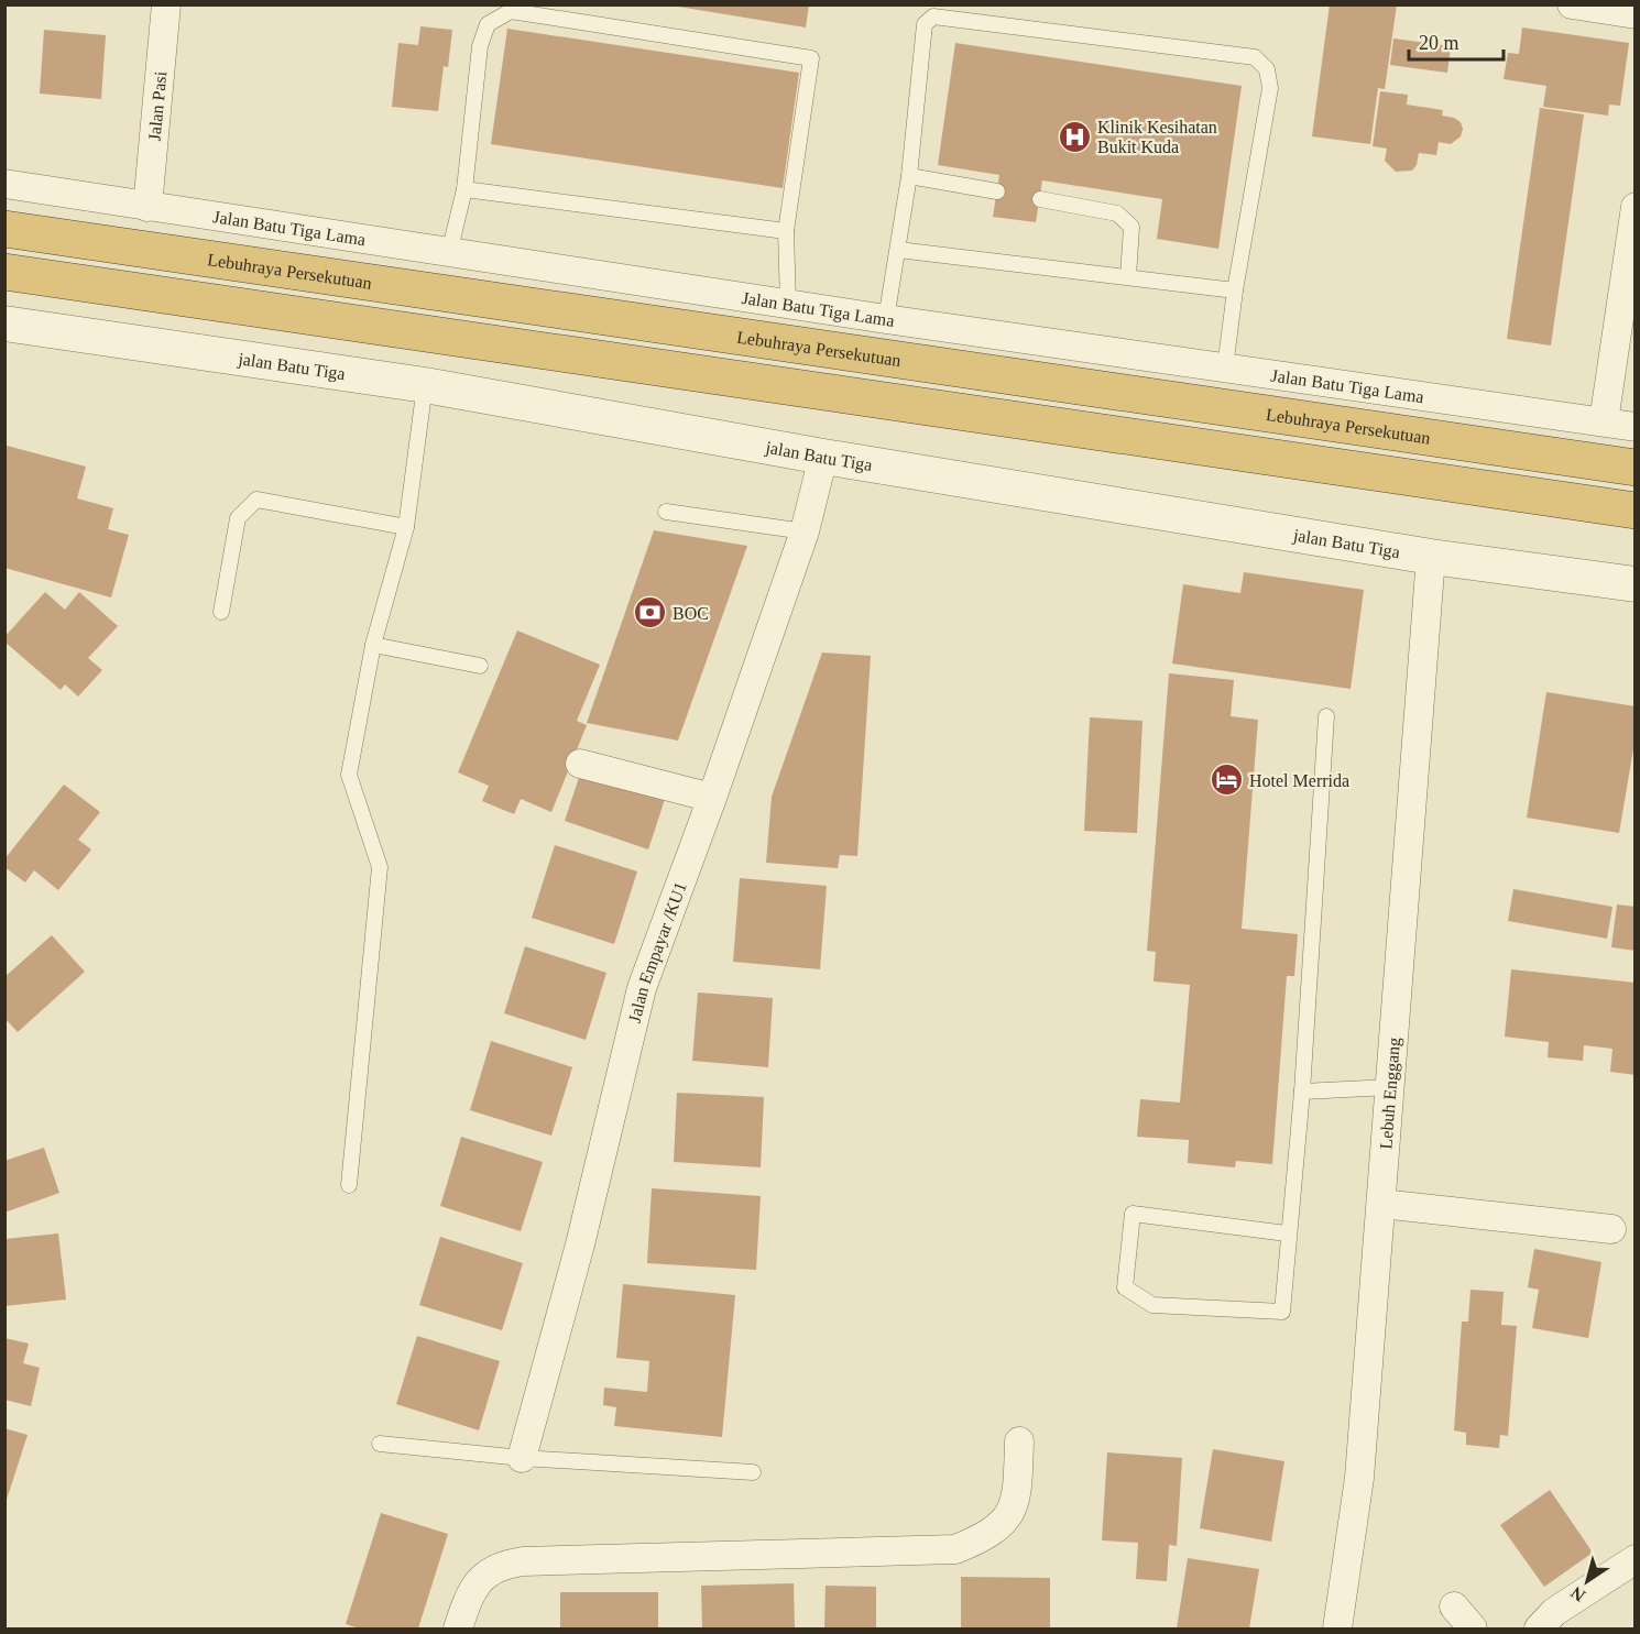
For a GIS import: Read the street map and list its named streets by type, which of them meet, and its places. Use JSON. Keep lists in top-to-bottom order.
{
  "streets": {
    "highway": ["Lebuhraya Persekutuan"],
    "street": [
      "Jalan Pasi",
      "Jalan Batu Tiga Lama",
      "jalan Batu Tiga",
      "Jalan Empayar /KU1",
      "Lebuh Enggang"
    ]
  },
  "crossings": [
    ["Jalan Pasi", "Jalan Batu Tiga Lama"],
    ["jalan Batu Tiga", "Jalan Empayar /KU1"],
    ["jalan Batu Tiga", "Lebuh Enggang"]
  ],
  "places": {
    "hospital": ["Klinik Kesihatan Bukit Kuda"],
    "bank": ["BOC"],
    "hotel": ["Hotel Merrida"]
  },
  "scale_bar": "20 m",
  "north": "bottom left"
}
